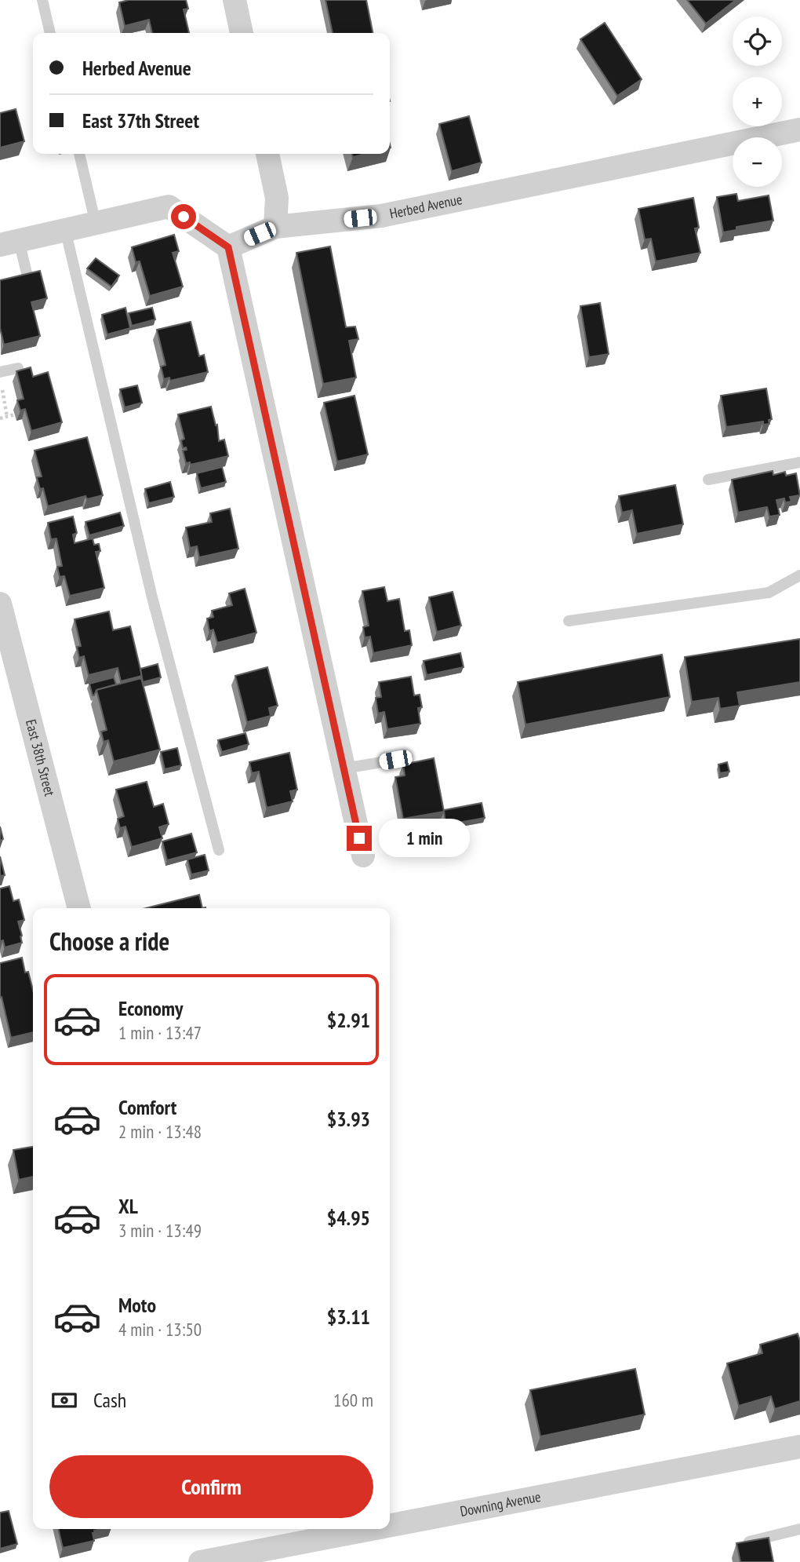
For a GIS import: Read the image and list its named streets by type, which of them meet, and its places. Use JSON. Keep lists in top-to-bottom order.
{
  "streets": {
    "street": ["Herbed Avenue", "East 38th Street", "Downing Avenue"]
  },
  "page": {
    "map_buttons": ["+", "−"],
    "banner": ["Herbed Avenue", "East 37th Street"],
    "bubble": "1 min",
    "heading": "Choose a ride",
    "list": [
      {
        "name": "Economy",
        "note": "1 min · 13:47",
        "value": "$2.91"
      },
      {
        "name": "Comfort",
        "note": "2 min · 13:48",
        "value": "$3.93"
      },
      {
        "name": "XL",
        "note": "3 min · 13:49",
        "value": "$4.95"
      },
      {
        "name": "Moto",
        "note": "4 min · 13:50",
        "value": "$3.11"
      }
    ],
    "pay": ["Cash", "160 m"],
    "buttons": "Confirm"
  }
}
